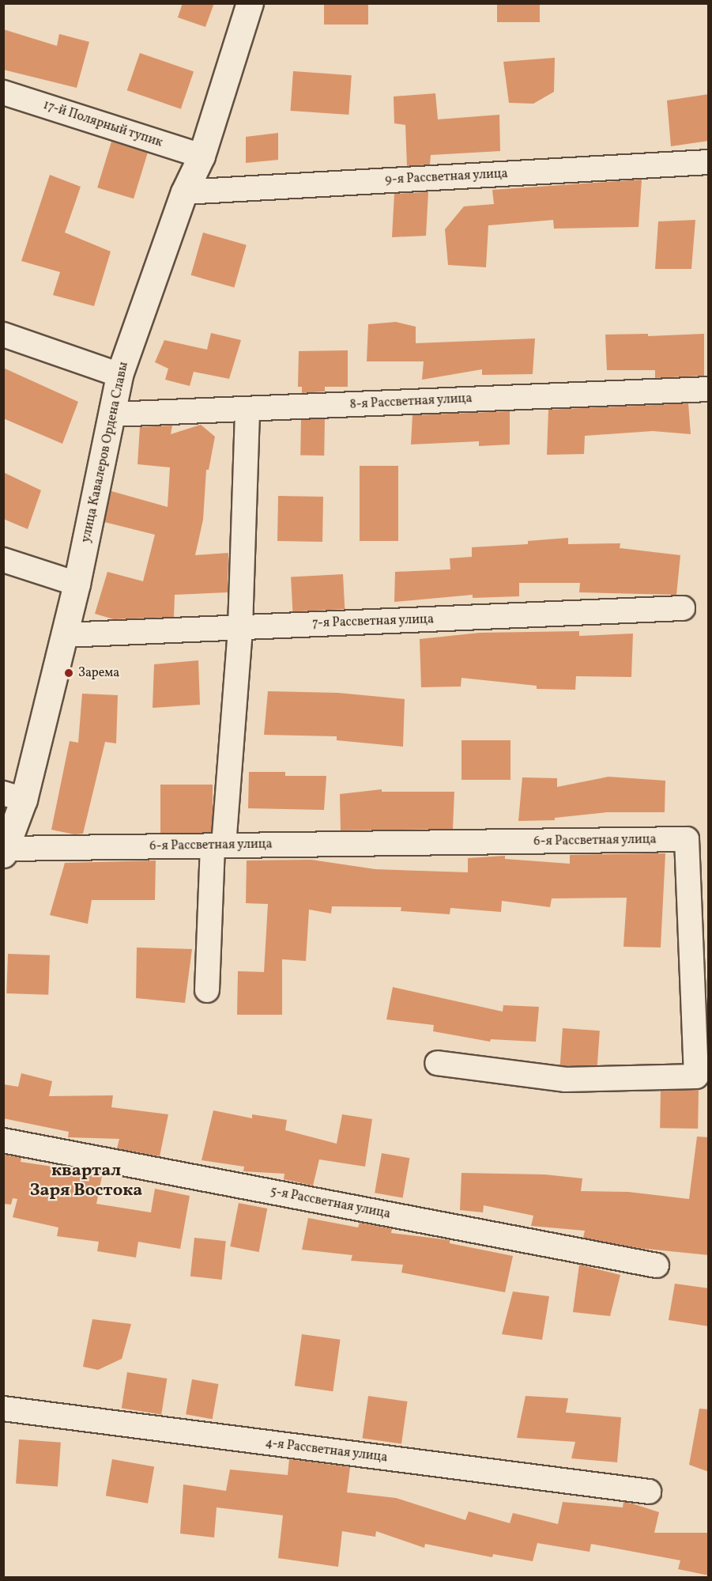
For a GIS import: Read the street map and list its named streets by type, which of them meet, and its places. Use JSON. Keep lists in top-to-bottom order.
{
  "streets": {
    "street": [
      "17-й Полярный тупик",
      "9-я Рассветная улица",
      "8-я Рассветная улица",
      "улица Кавалеров Ордена Славы",
      "7-я Рассветная улица",
      "6-я Рассветная улица",
      "5-я Рассветная улица",
      "4-я Рассветная улица"
    ]
  },
  "crossings": [
    ["17-й Полярный тупик", "улица Кавалеров Ордена Славы"],
    ["9-я Рассветная улица", "улица Кавалеров Ордена Славы"],
    ["8-я Рассветная улица", "улица Кавалеров Ордена Славы"],
    ["улица Кавалеров Ордена Славы", "7-я Рассветная улица"],
    ["улица Кавалеров Ордена Славы", "6-я Рассветная улица"]
  ],
  "districts": ["квартал Заря Востока"],
  "places": ["Зарема"]
}
